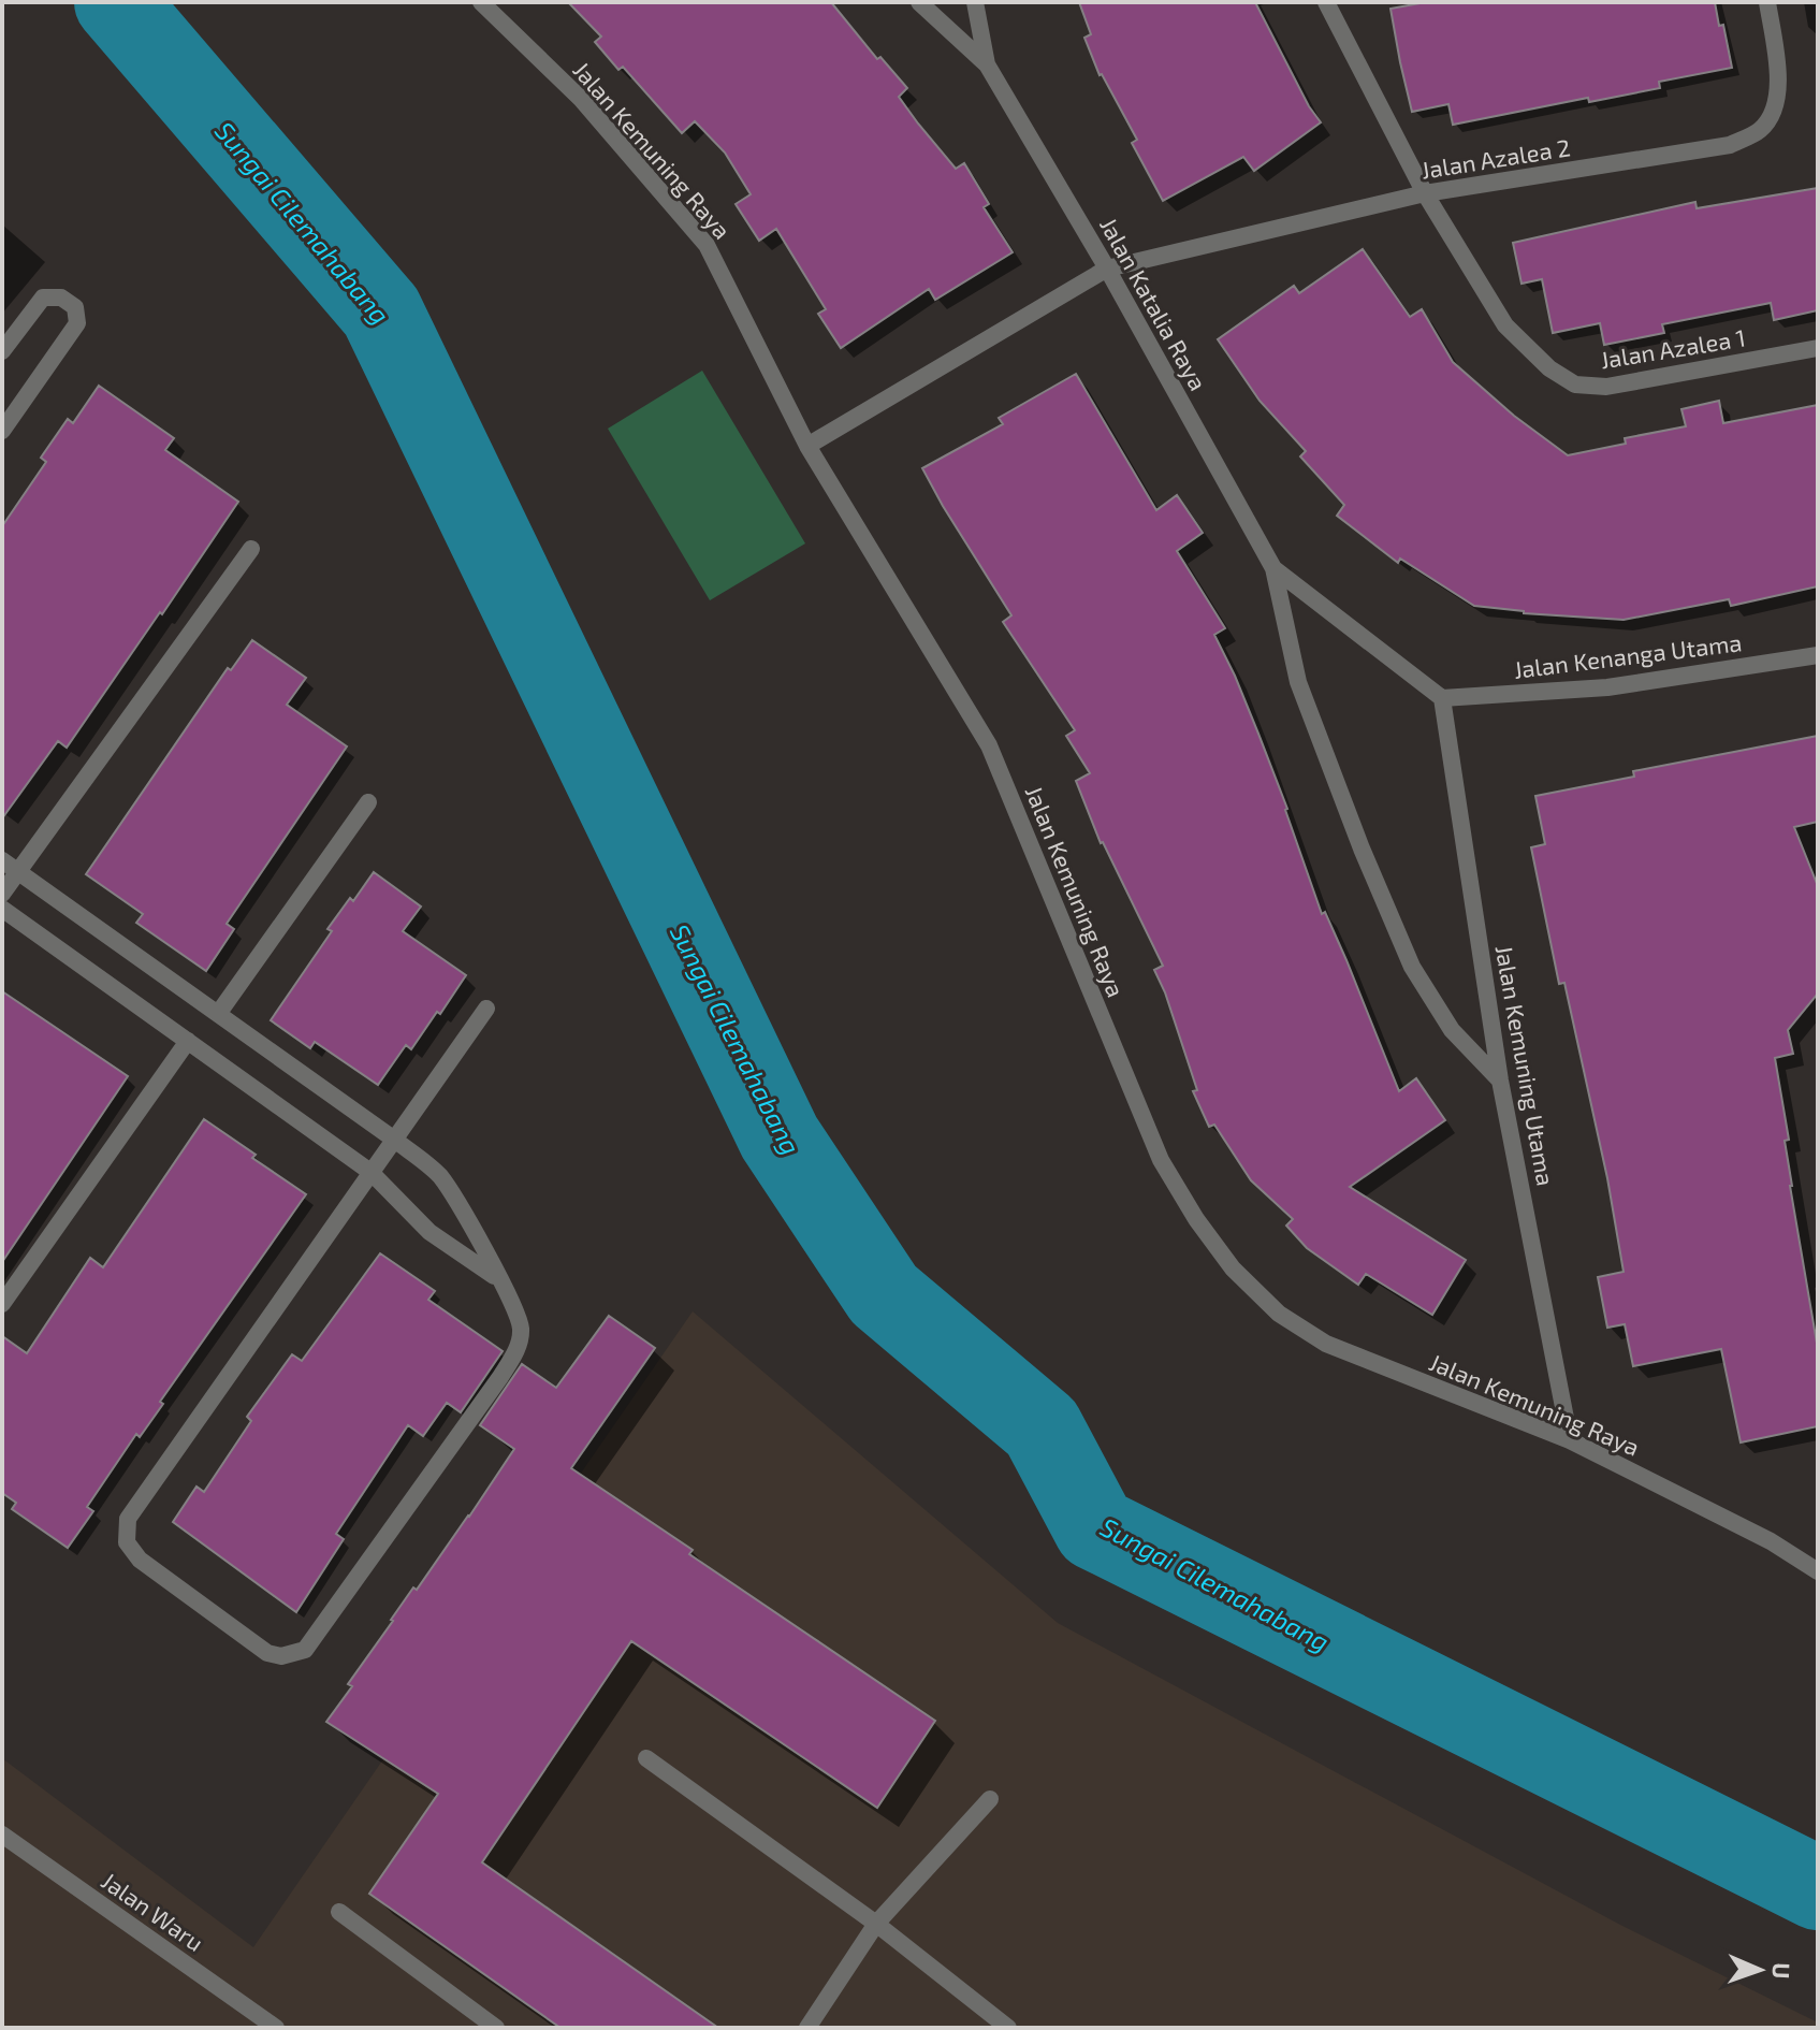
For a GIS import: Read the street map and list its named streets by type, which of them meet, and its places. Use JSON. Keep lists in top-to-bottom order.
{
  "streets": {
    "street": [
      "Jalan Kemuning Raya",
      "Jalan Azalea 2",
      "Jalan Katalia Raya",
      "Jalan Azalea 1",
      "Jalan Kenanga Utama",
      "Jalan Kemuning Utama",
      "Jalan Waru"
    ]
  },
  "crossings": [
    ["Jalan Kemuning Raya", "Jalan Azalea 2"],
    ["Jalan Kemuning Raya", "Jalan Kemuning Utama"],
    ["Jalan Azalea 2", "Jalan Katalia Raya"],
    ["Jalan Azalea 2", "Jalan Azalea 1"],
    ["Jalan Katalia Raya", "Jalan Kenanga Utama"],
    ["Jalan Katalia Raya", "Jalan Kemuning Utama"],
    ["Jalan Kenanga Utama", "Jalan Kemuning Utama"]
  ],
  "water": ["Sungai Cilemahabang"],
  "north": "right"
}
